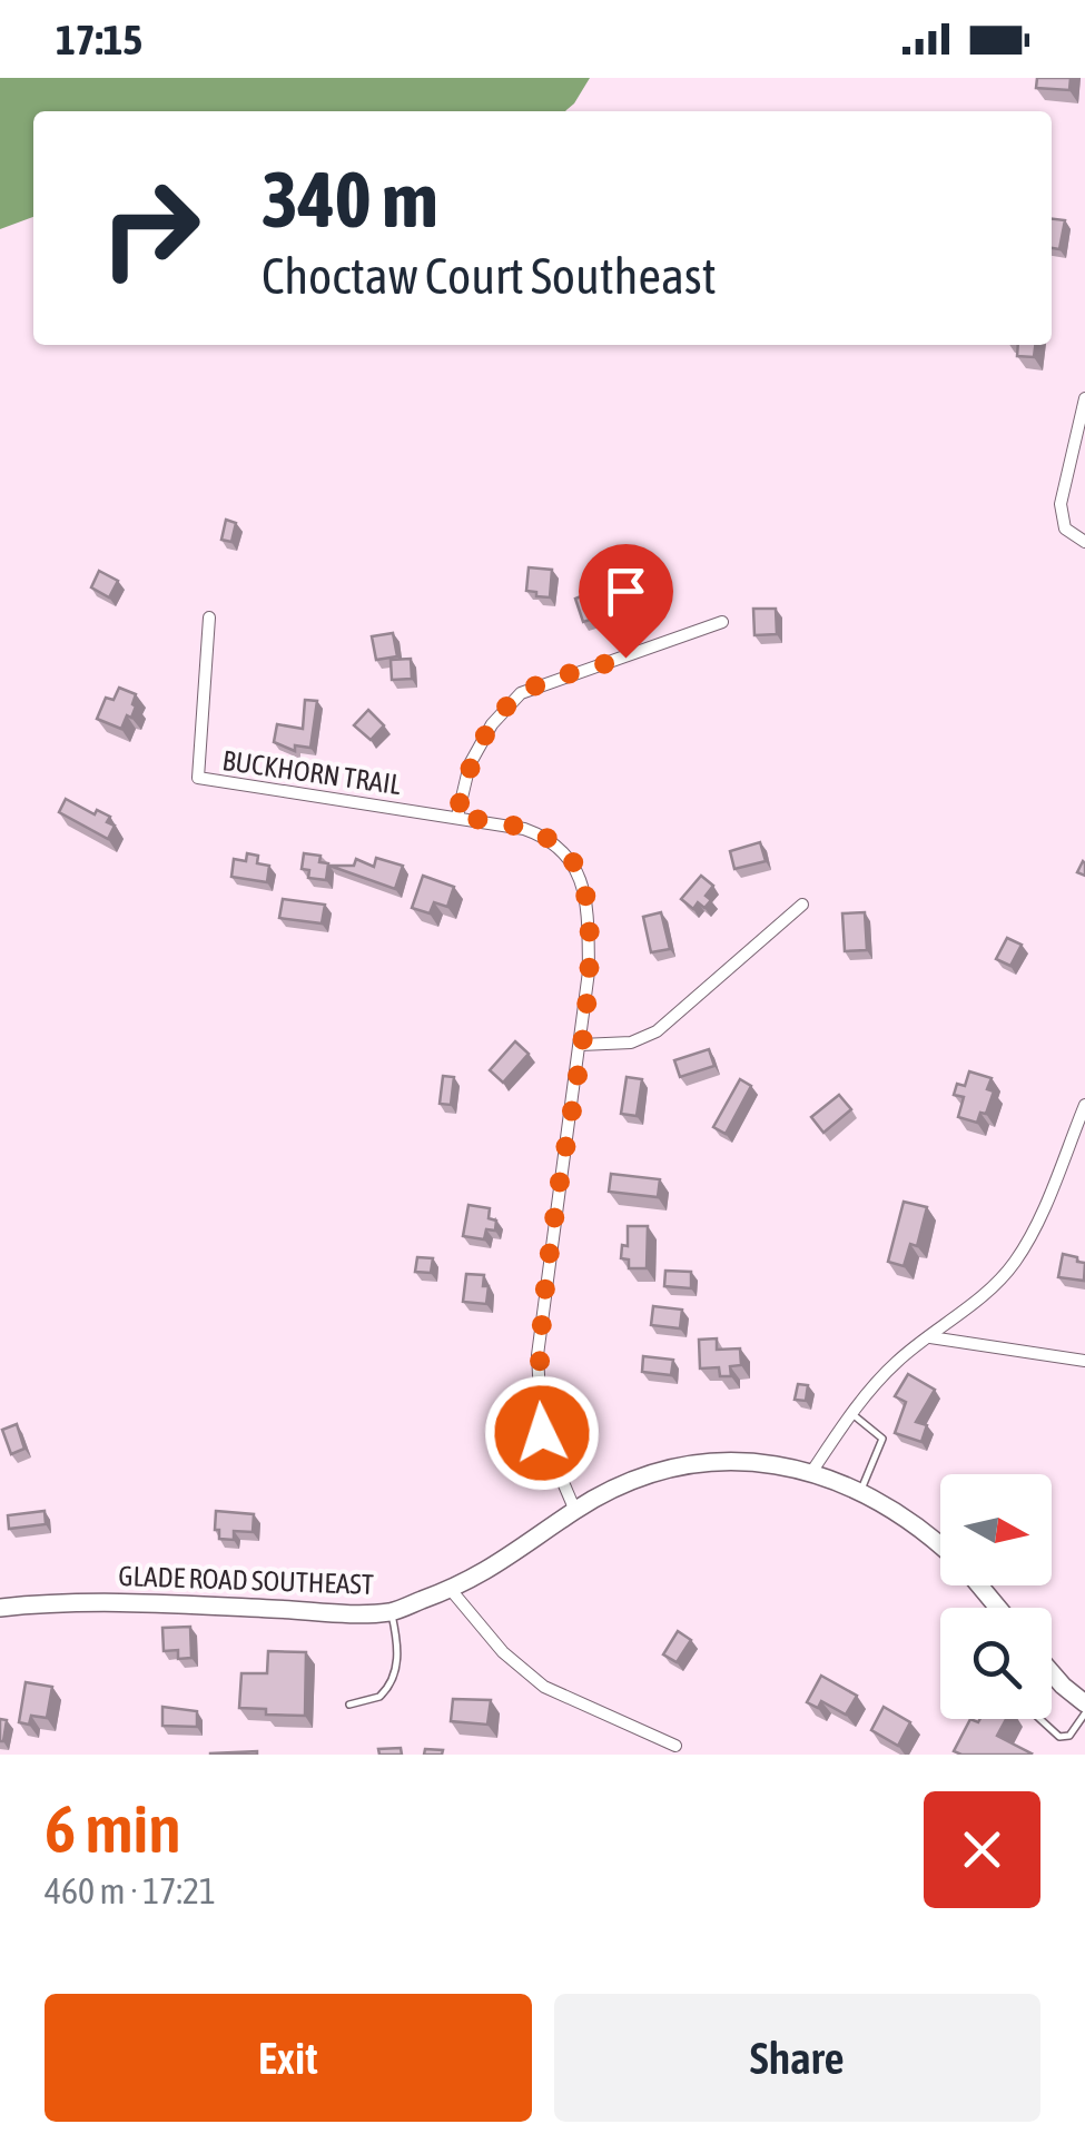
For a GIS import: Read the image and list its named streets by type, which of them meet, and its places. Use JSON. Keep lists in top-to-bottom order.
{
  "streets": {
    "street": ["BUCKHORN TRAIL", "GLADE ROAD SOUTHEAST"]
  },
  "crossings": [
    ["BUCKHORN TRAIL", "GLADE ROAD SOUTHEAST"]
  ],
  "north": "right",
  "page": {
    "status": "17:15",
    "turn": ["340 m", "Choctaw Court Southeast"],
    "heading": ["6 min", "460 m · 17:21"],
    "buttons": ["Exit", "Share"]
  }
}
